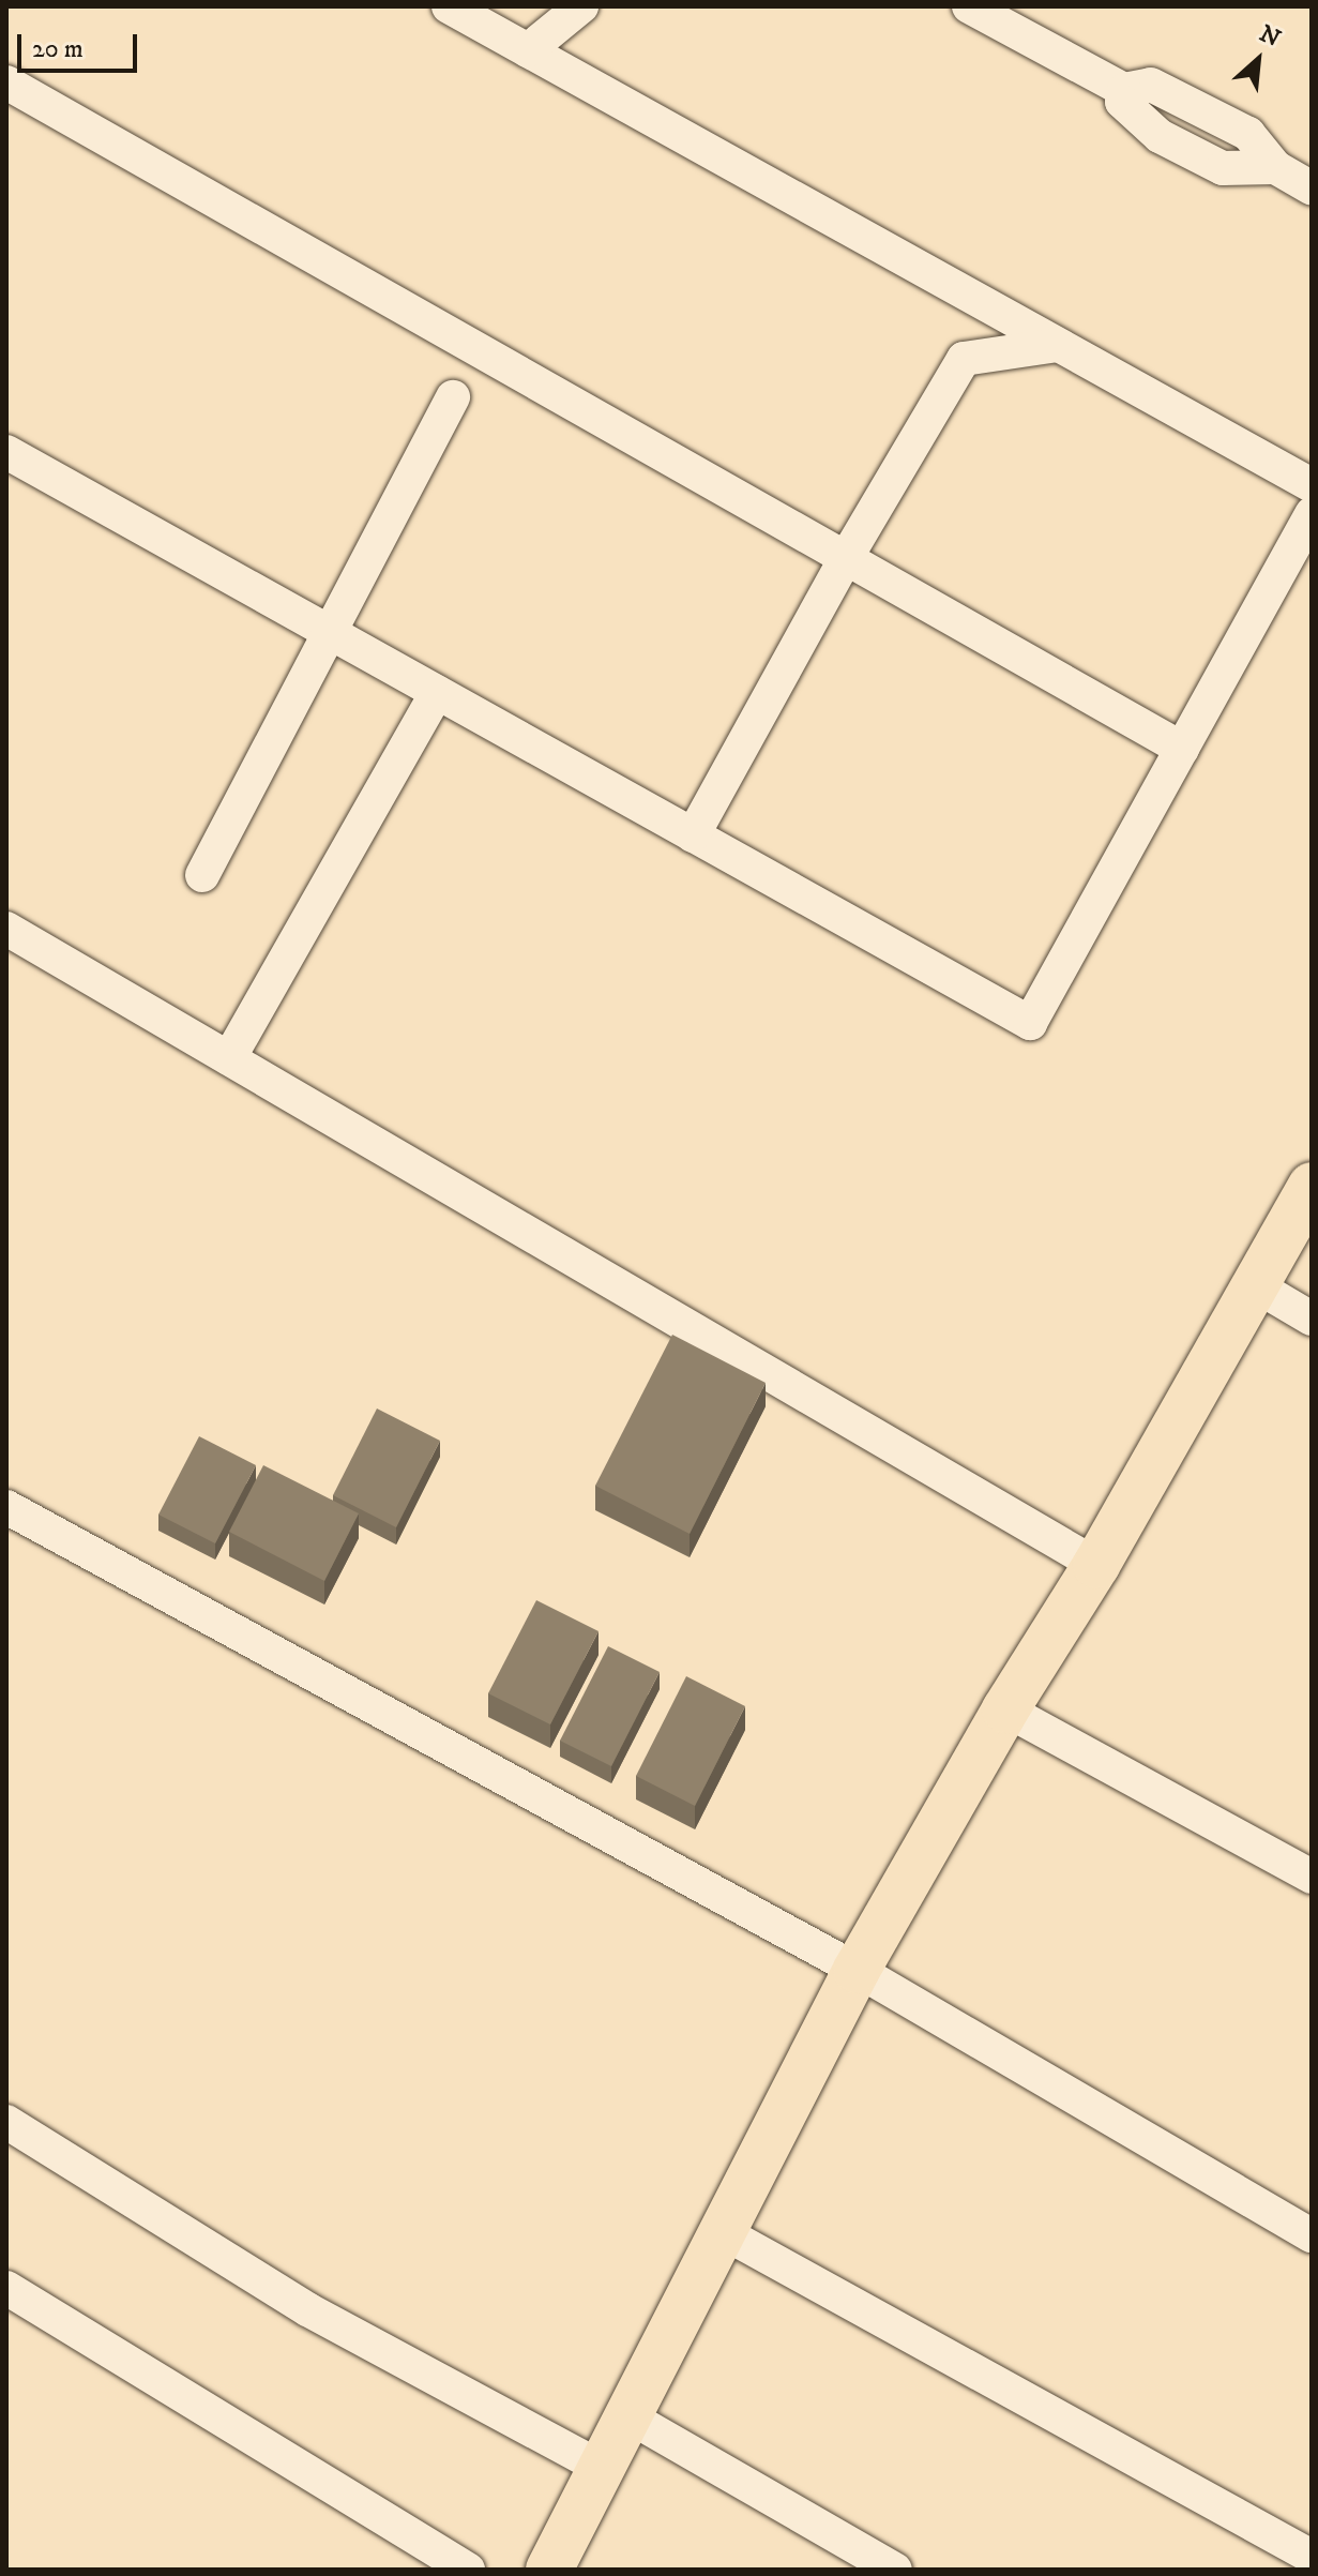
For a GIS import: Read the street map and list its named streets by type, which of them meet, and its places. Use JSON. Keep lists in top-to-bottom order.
{
  "scale_bar": "20 m",
  "north": "top right"
}
